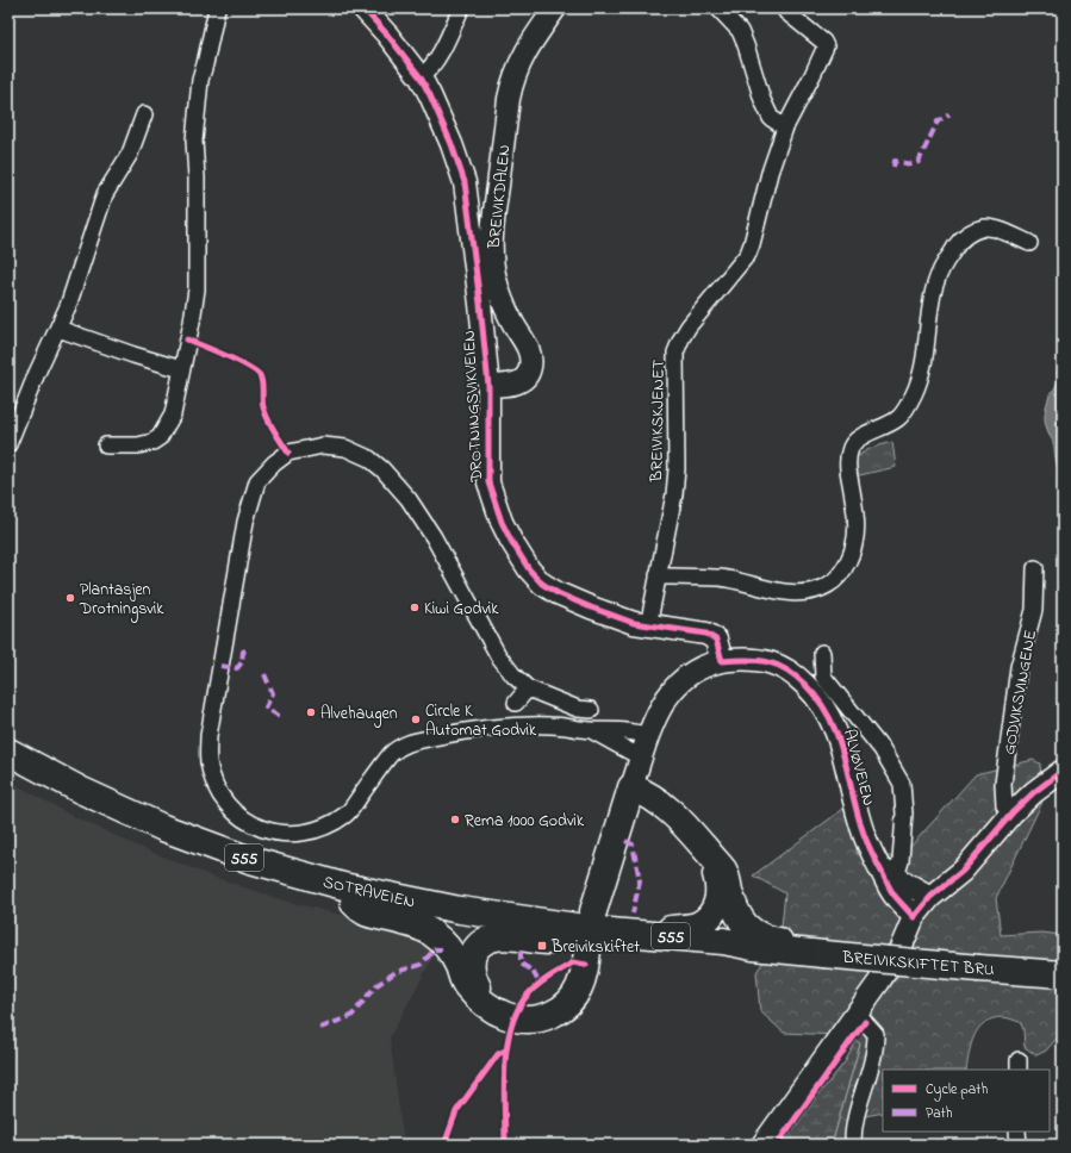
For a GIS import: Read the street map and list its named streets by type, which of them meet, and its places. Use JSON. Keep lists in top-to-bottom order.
{
  "streets": {
    "highway": ["555", "SOTRAVEIEN", "BREIVIKSKIFTET BRU"],
    "main road": ["BREIVIKDALEN", "DROTNINGSVIKVEIEN", "ALVØVEIEN"],
    "street": ["BREIVIKSKJENET", "GODVIKSVINGENE"]
  },
  "crossings": [
    ["BREIVIKDALEN", "DROTNINGSVIKVEIEN"],
    ["DROTNINGSVIKVEIEN", "BREIVIKSKJENET"],
    ["DROTNINGSVIKVEIEN", "ALVØVEIEN"],
    ["ALVØVEIEN", "555"],
    ["555", "SOTRAVEIEN"],
    ["555", "BREIVIKSKIFTET BRU"],
    ["SOTRAVEIEN", "BREIVIKSKIFTET BRU"]
  ],
  "places": {
    "other": [
      "Plantasjen Drotningsvik",
      "Kiwi Godvik",
      "Alvehaugen",
      "Circle K Automat Godvik",
      "Rema 1000 Godvik"
    ],
    "transit": ["Breivikskiftet"]
  },
  "legend": ["Cycle path", "Path"]
}
